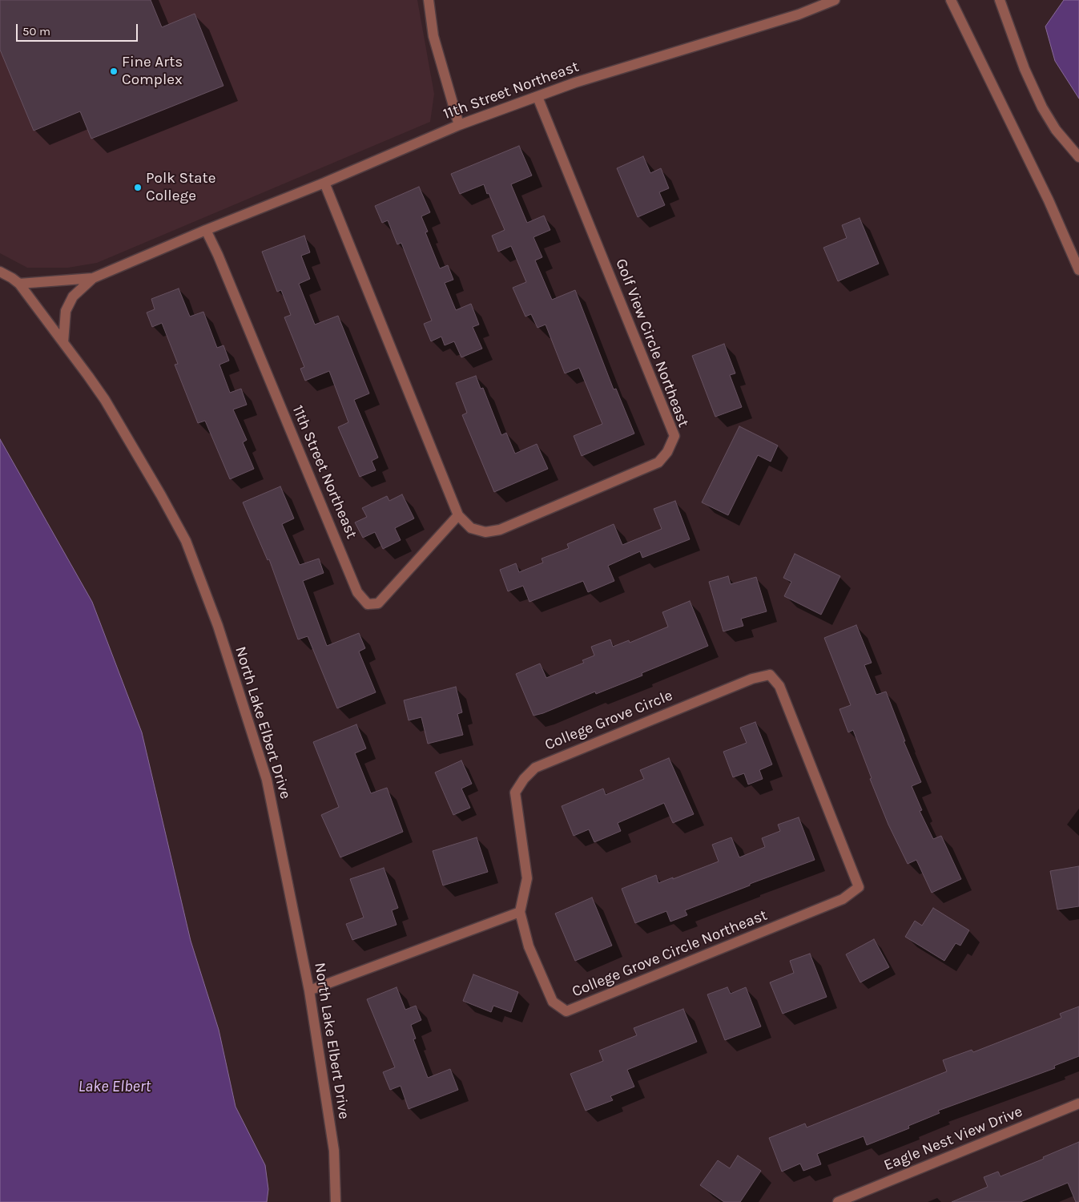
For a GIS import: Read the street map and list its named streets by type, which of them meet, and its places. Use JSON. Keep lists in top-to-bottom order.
{
  "streets": {
    "street": [
      "11th Street Northeast",
      "Golf View Circle Northeast",
      "College Grove Circle",
      "North Lake Elbert Drive",
      "College Grove Circle Northeast",
      "Eagle Nest View Drive"
    ]
  },
  "crossings": [
    ["11th Street Northeast", "Golf View Circle Northeast"],
    ["11th Street Northeast", "North Lake Elbert Drive"],
    ["College Grove Circle", "College Grove Circle Northeast"]
  ],
  "water": ["Lake Elbert"],
  "places": ["Fine Arts Complex", "Polk State College"],
  "scale_bar": "50 m"
}
